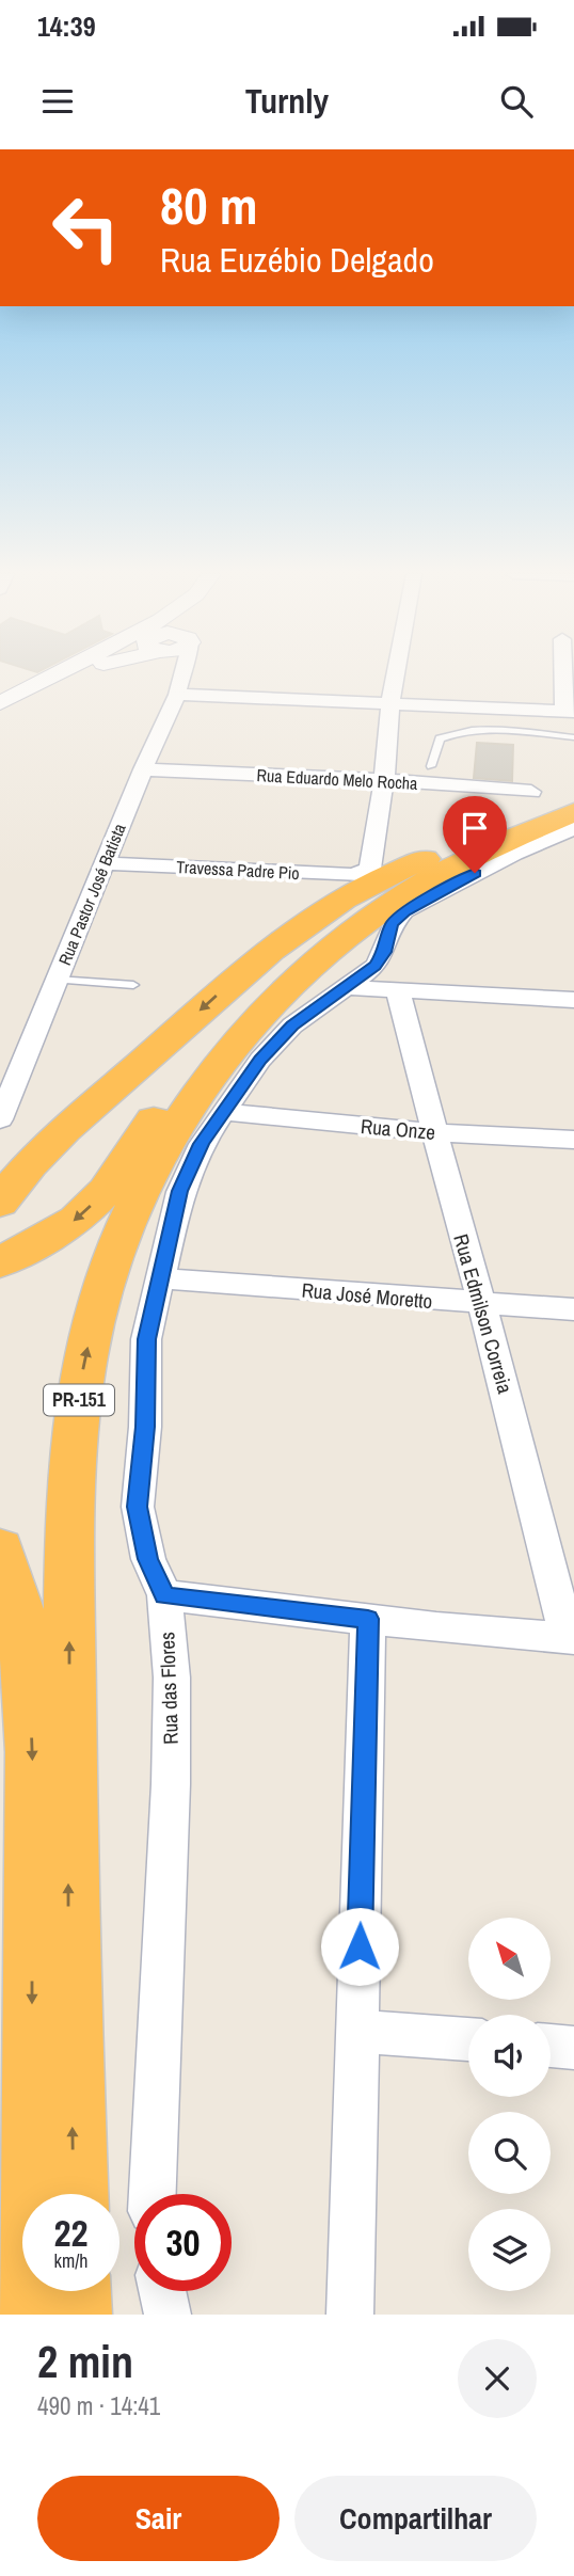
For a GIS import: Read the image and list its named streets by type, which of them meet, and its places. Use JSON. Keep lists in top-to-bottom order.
{
  "streets": {
    "highway": ["PR-151"],
    "street": [
      "Rua Eduardo Melo Rocha",
      "Travessa Padre Pio",
      "Rua Pastor José Batista",
      "Rua Onze",
      "Rua José Moretto",
      "Rua Edmilson Correia",
      "Rua das Flores"
    ]
  },
  "crossings": [
    ["Rua Eduardo Melo Rocha", "Rua Pastor José Batista"],
    ["Travessa Padre Pio", "Rua Pastor José Batista"],
    ["Rua Onze", "Rua Edmilson Correia"],
    ["Rua Onze", "PR-151"],
    ["Rua Onze", "Rua das Flores"],
    ["Rua José Moretto", "Rua Edmilson Correia"],
    ["Rua José Moretto", "Rua das Flores"],
    ["PR-151", "Rua das Flores"]
  ],
  "north": "top left",
  "page": {
    "status": "14:39",
    "header": "Turnly",
    "turn": ["80 m", "Rua Euzébio Delgado"],
    "speed": "22 km/h",
    "limit": "30",
    "heading": ["2 min", "490 m · 14:41"],
    "buttons": ["Sair", "Compartilhar"]
  }
}
